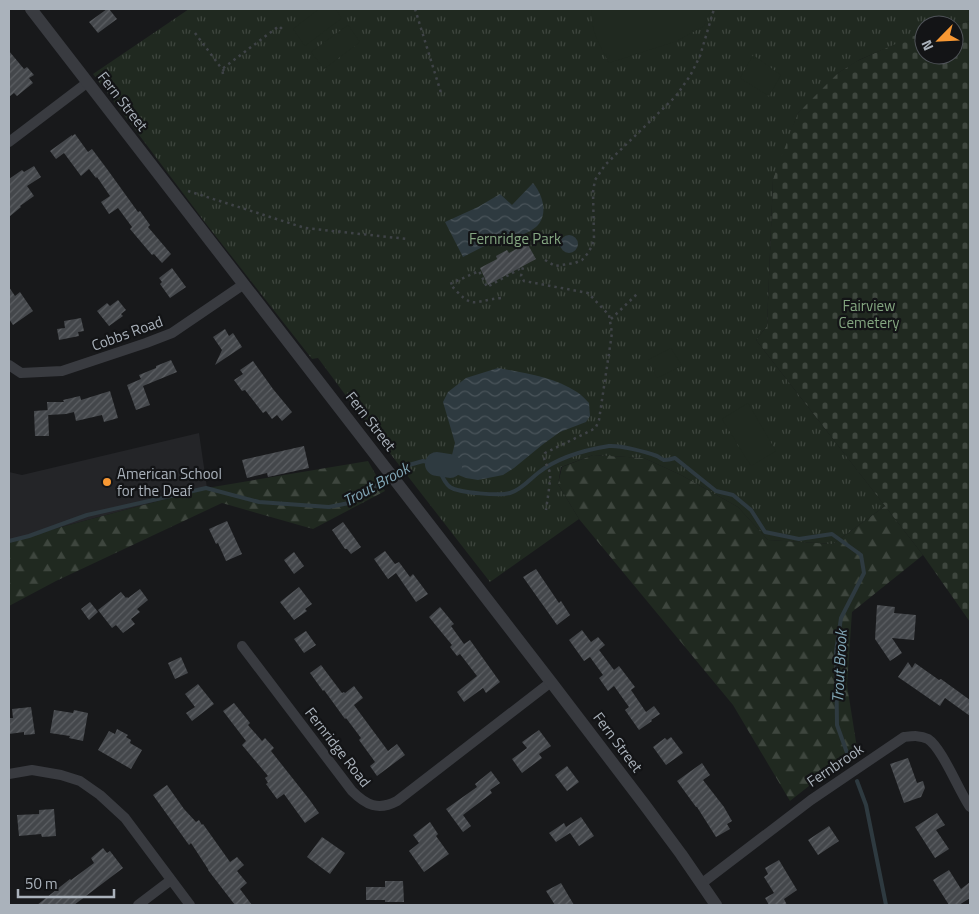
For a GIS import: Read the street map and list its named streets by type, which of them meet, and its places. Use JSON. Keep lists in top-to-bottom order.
{
  "streets": {
    "street": [
      "Fern Street",
      "Cobbs Road",
      "Fernridge Road",
      "Fernbrook"
    ]
  },
  "crossings": [
    ["Fern Street", "Cobbs Road"],
    ["Fern Street", "Fernridge Road"],
    ["Fern Street", "Fernbrook"]
  ],
  "water": ["Trout Brook"],
  "parks": ["Fernridge Park", "Fairview Cemetery"],
  "places": ["American School for the Deaf"],
  "scale_bar": "50 m",
  "north": "bottom left"
}
